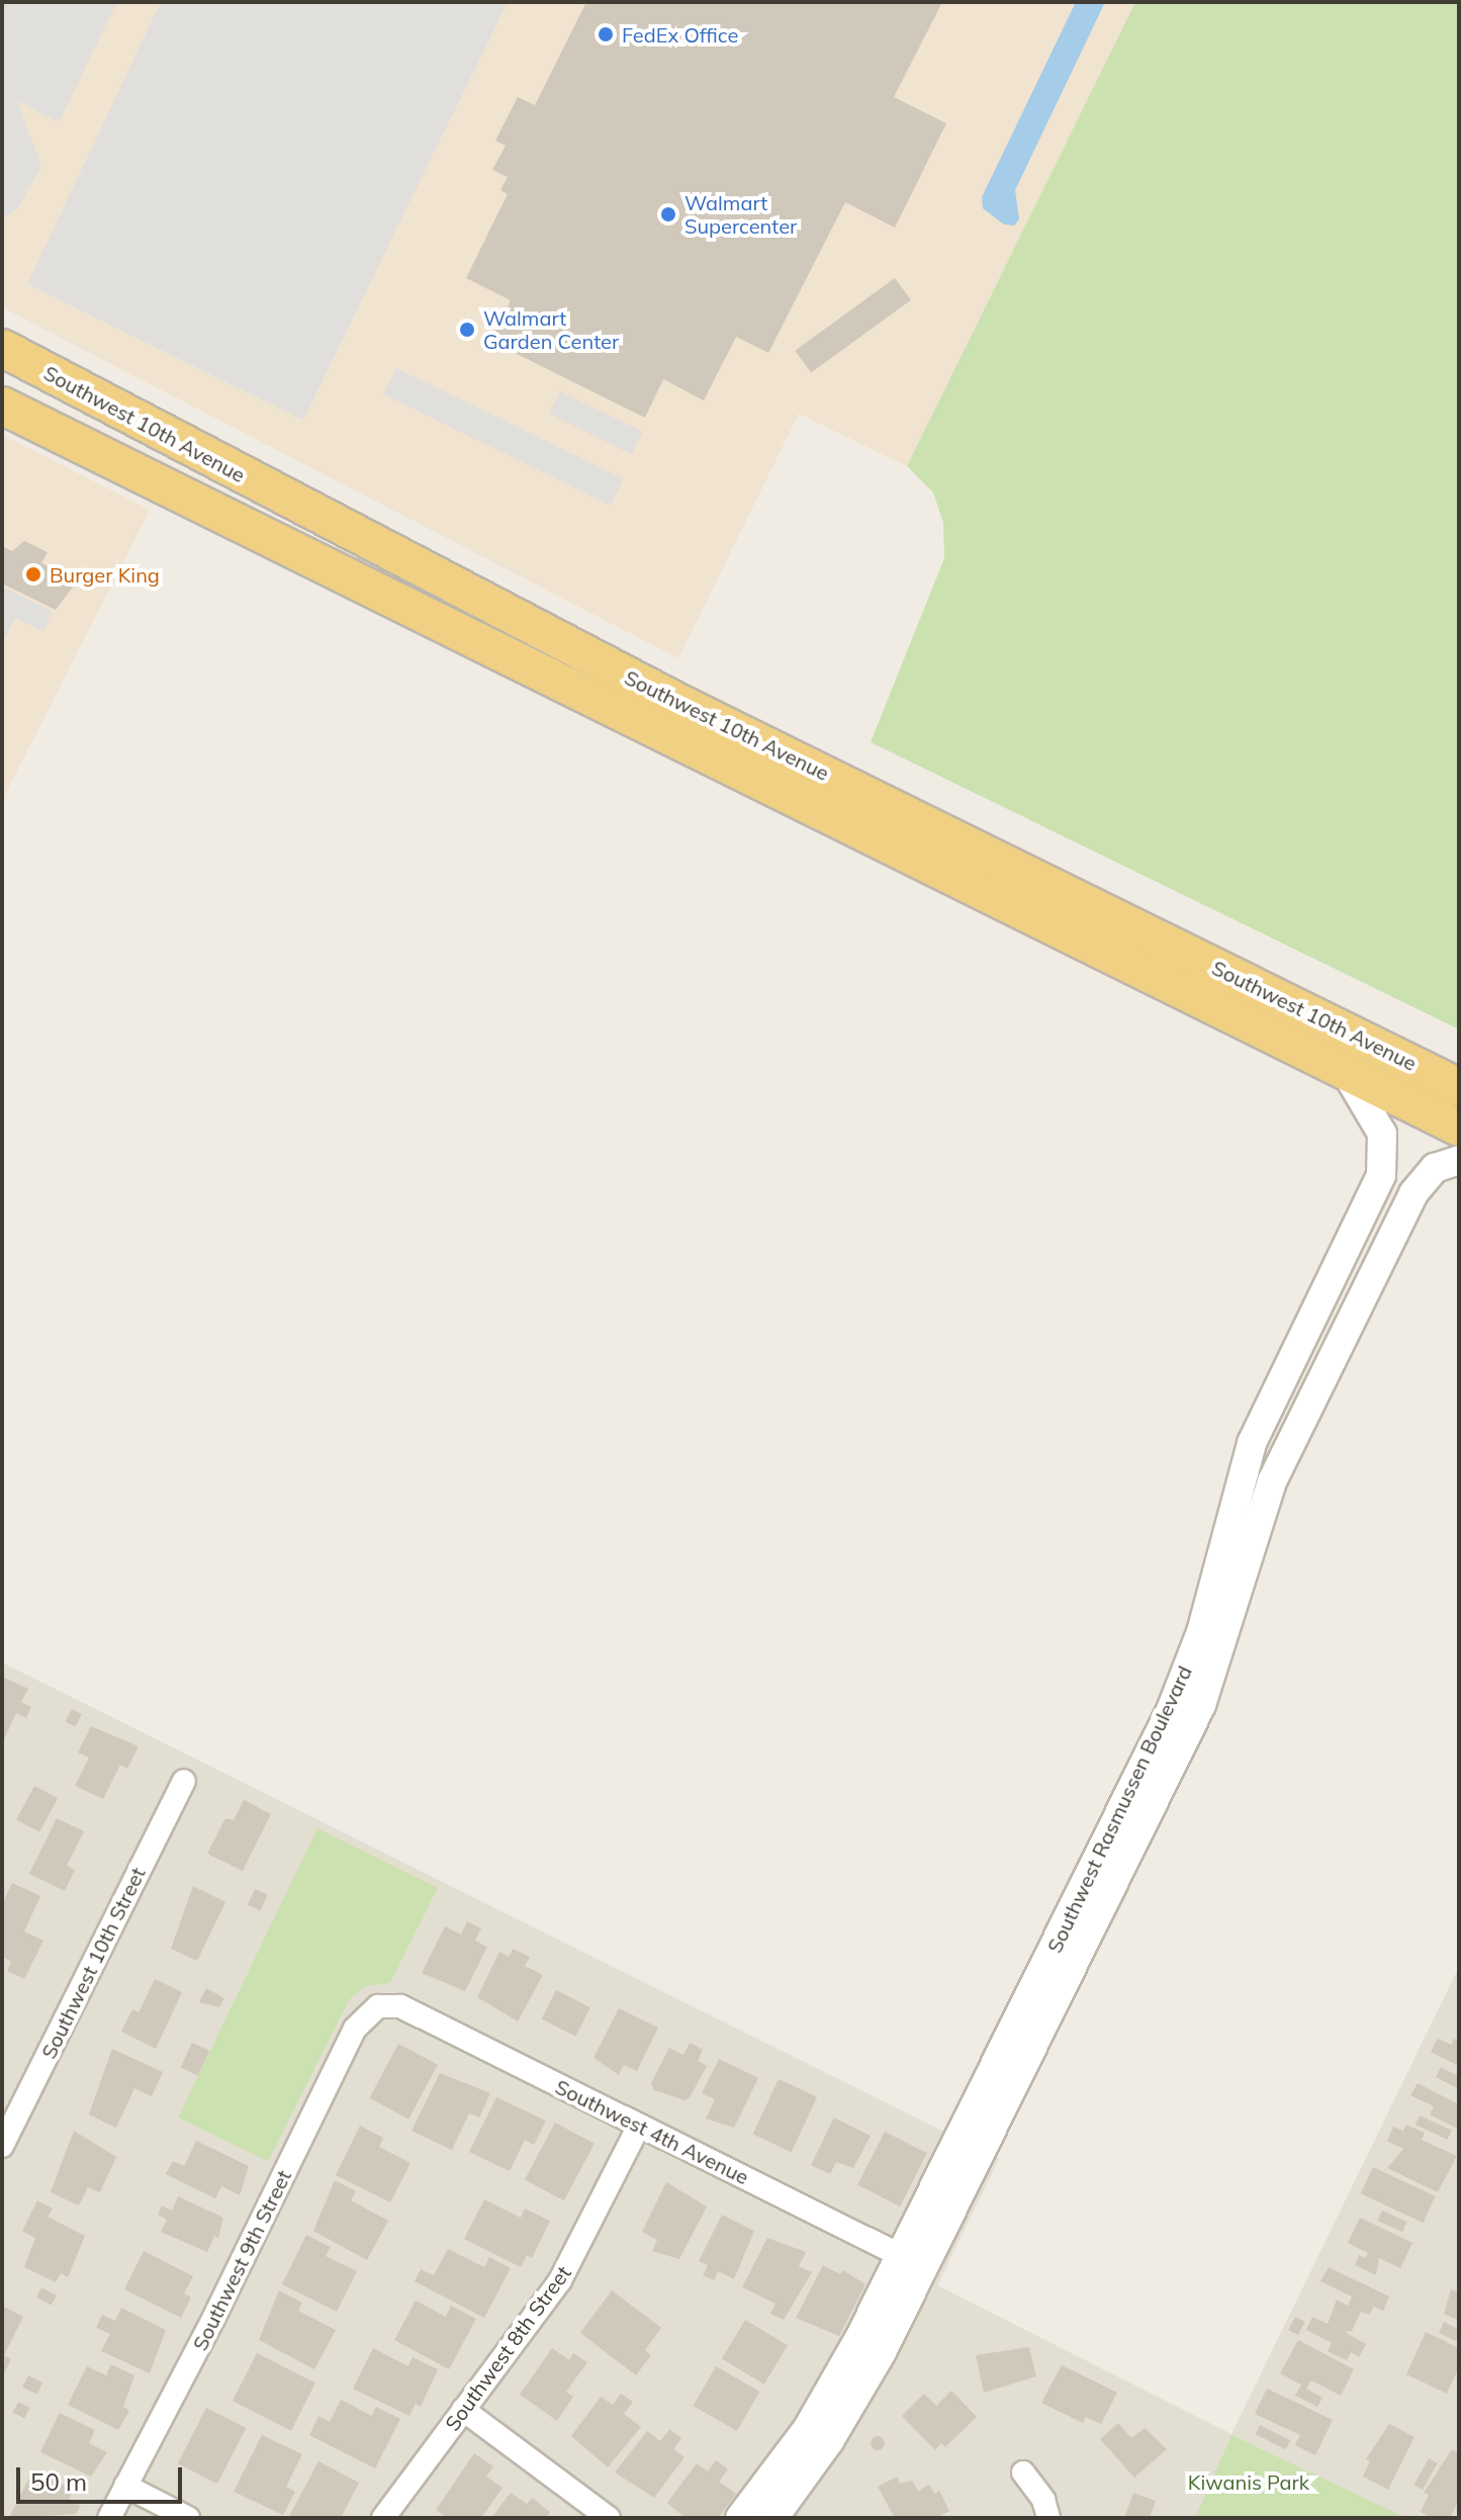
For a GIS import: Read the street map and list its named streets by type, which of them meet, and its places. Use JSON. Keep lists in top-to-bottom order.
{
  "streets": {
    "highway": ["Southwest 10th Avenue"],
    "street": [
      "Southwest Rasmussen Boulevard",
      "Southwest 10th Street",
      "Southwest 4th Avenue",
      "Southwest 9th Street",
      "Southwest 8th Street"
    ]
  },
  "crossings": [
    ["Southwest 10th Avenue", "Southwest Rasmussen Boulevard"],
    ["Southwest Rasmussen Boulevard", "Southwest 4th Avenue"],
    ["Southwest 4th Avenue", "Southwest 9th Street"],
    ["Southwest 4th Avenue", "Southwest 8th Street"]
  ],
  "parks": ["Kiwanis Park"],
  "places": [
    "FedEx Office",
    "Walmart Supercenter",
    "Walmart Garden Center",
    "Burger King"
  ],
  "scale_bar": "50 m"
}
